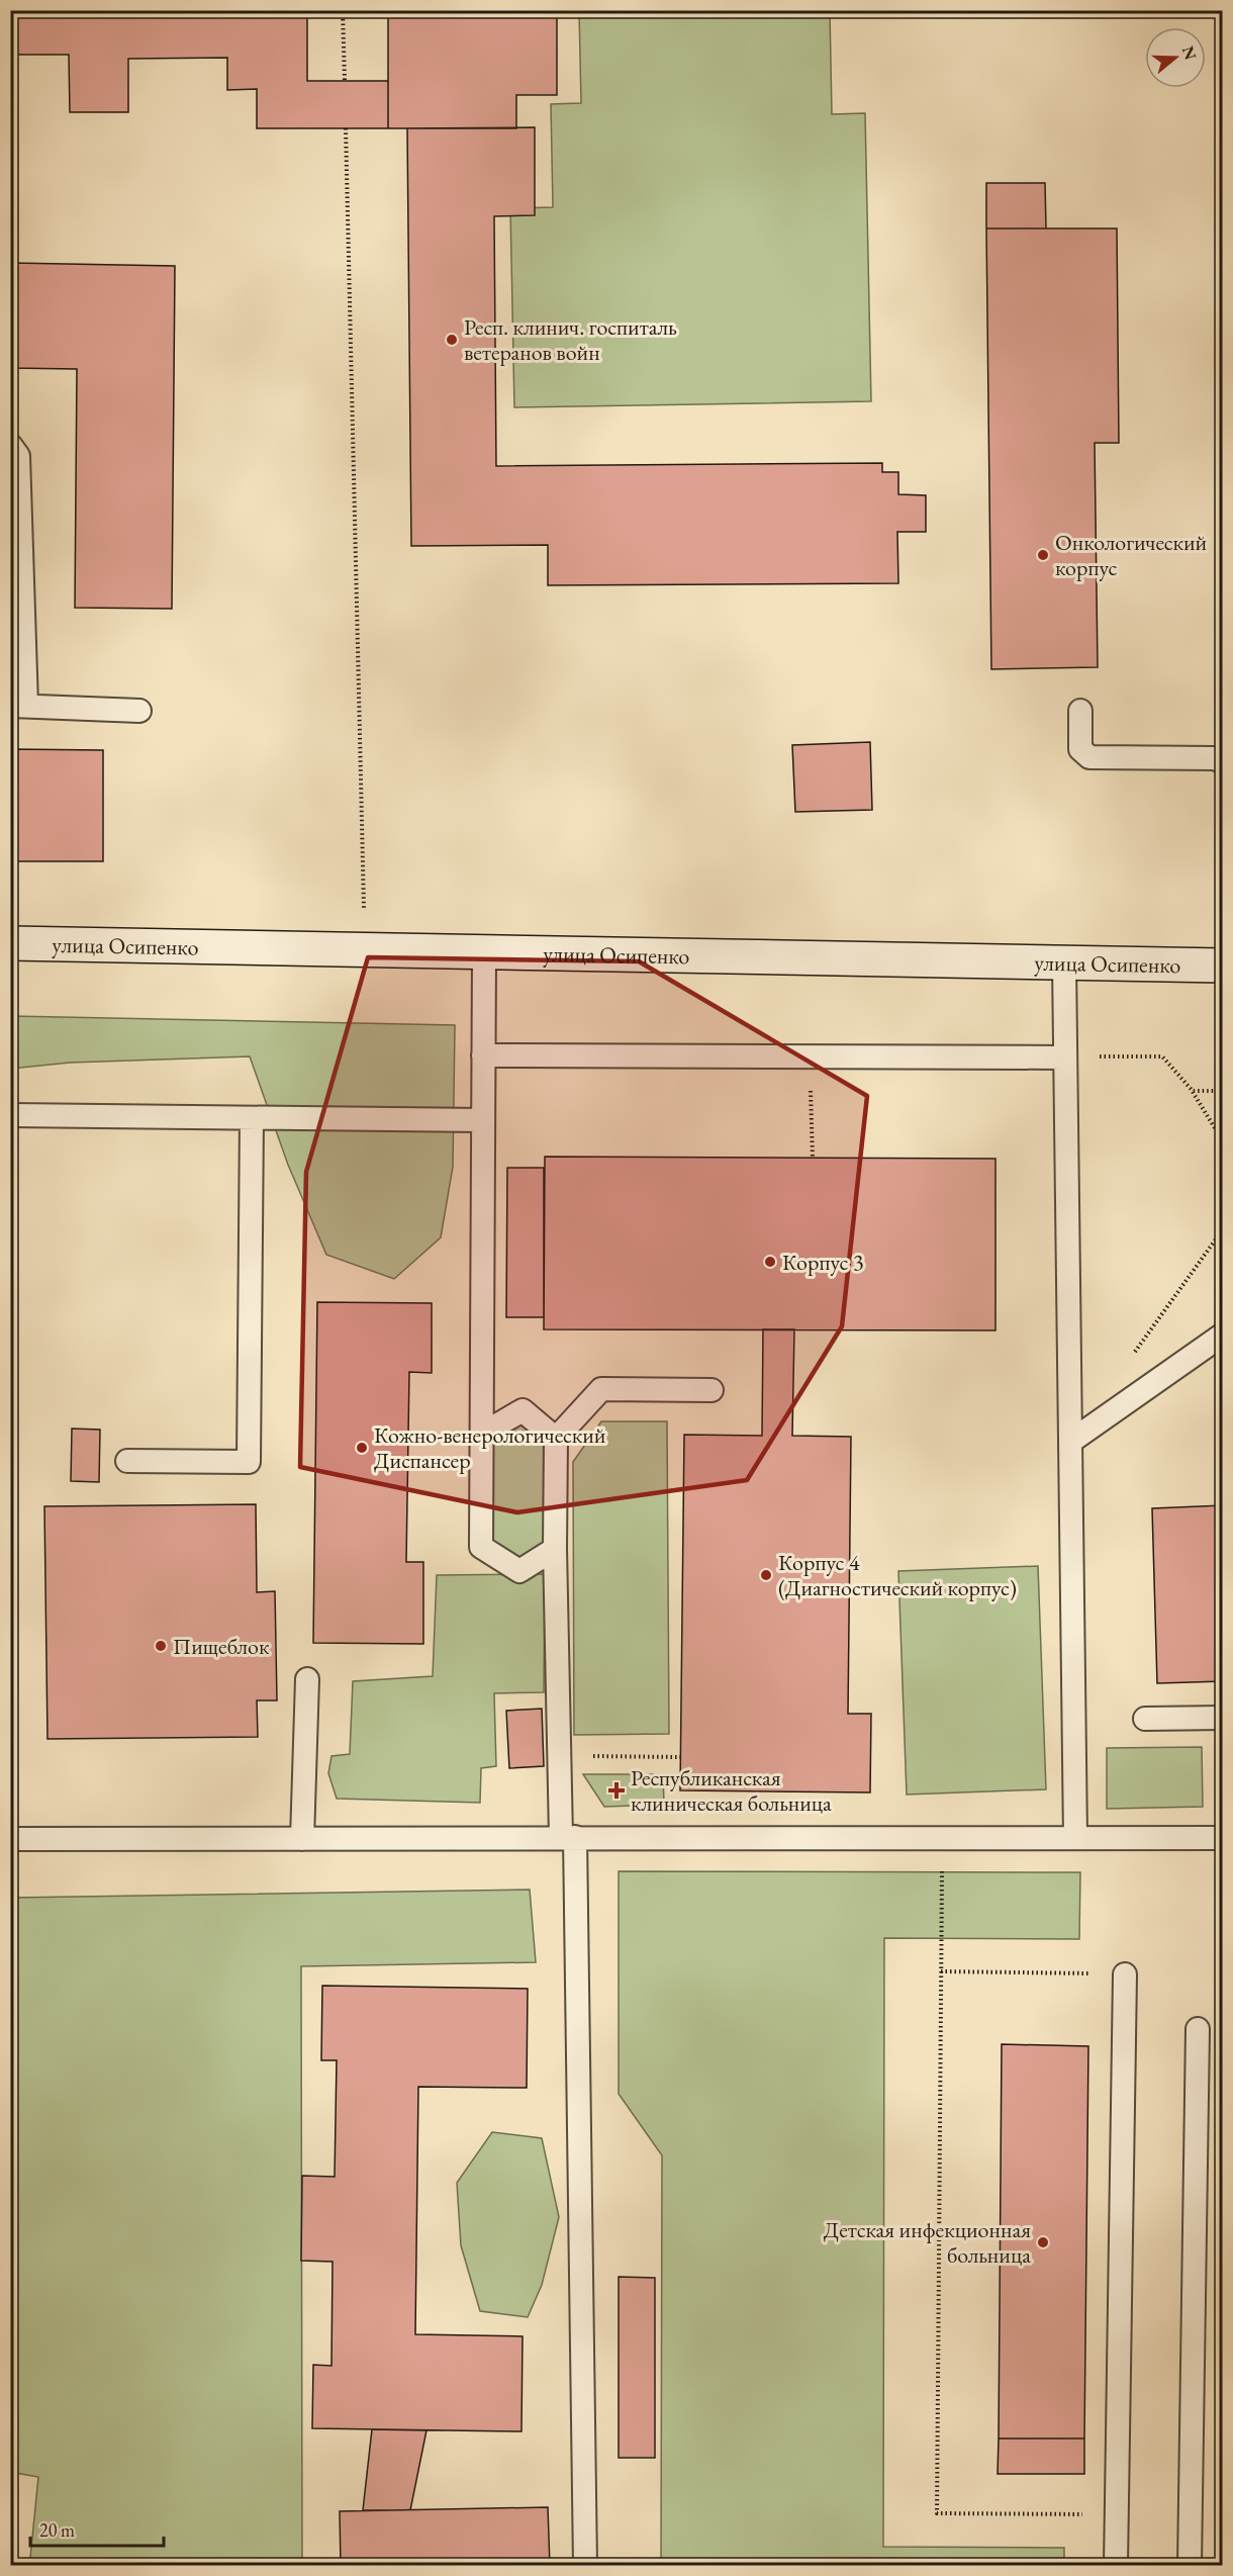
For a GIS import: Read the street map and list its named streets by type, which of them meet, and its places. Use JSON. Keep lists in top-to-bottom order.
{
  "streets": {
    "street": ["улица Осипенко"]
  },
  "places": {
    "other": [
      "Респ. клинич. госпиталь ветеранов войн",
      "Онкологический корпус",
      "Корпус 3",
      "Кожно-венерологический Диспансер",
      "Корпус 4 (Диагностический корпус)",
      "Пищеблок",
      "Детская инфекционная больница"
    ],
    "health": ["Республиканская клиническая больница"]
  },
  "scale_bar": "20 m",
  "north": "right"
}
